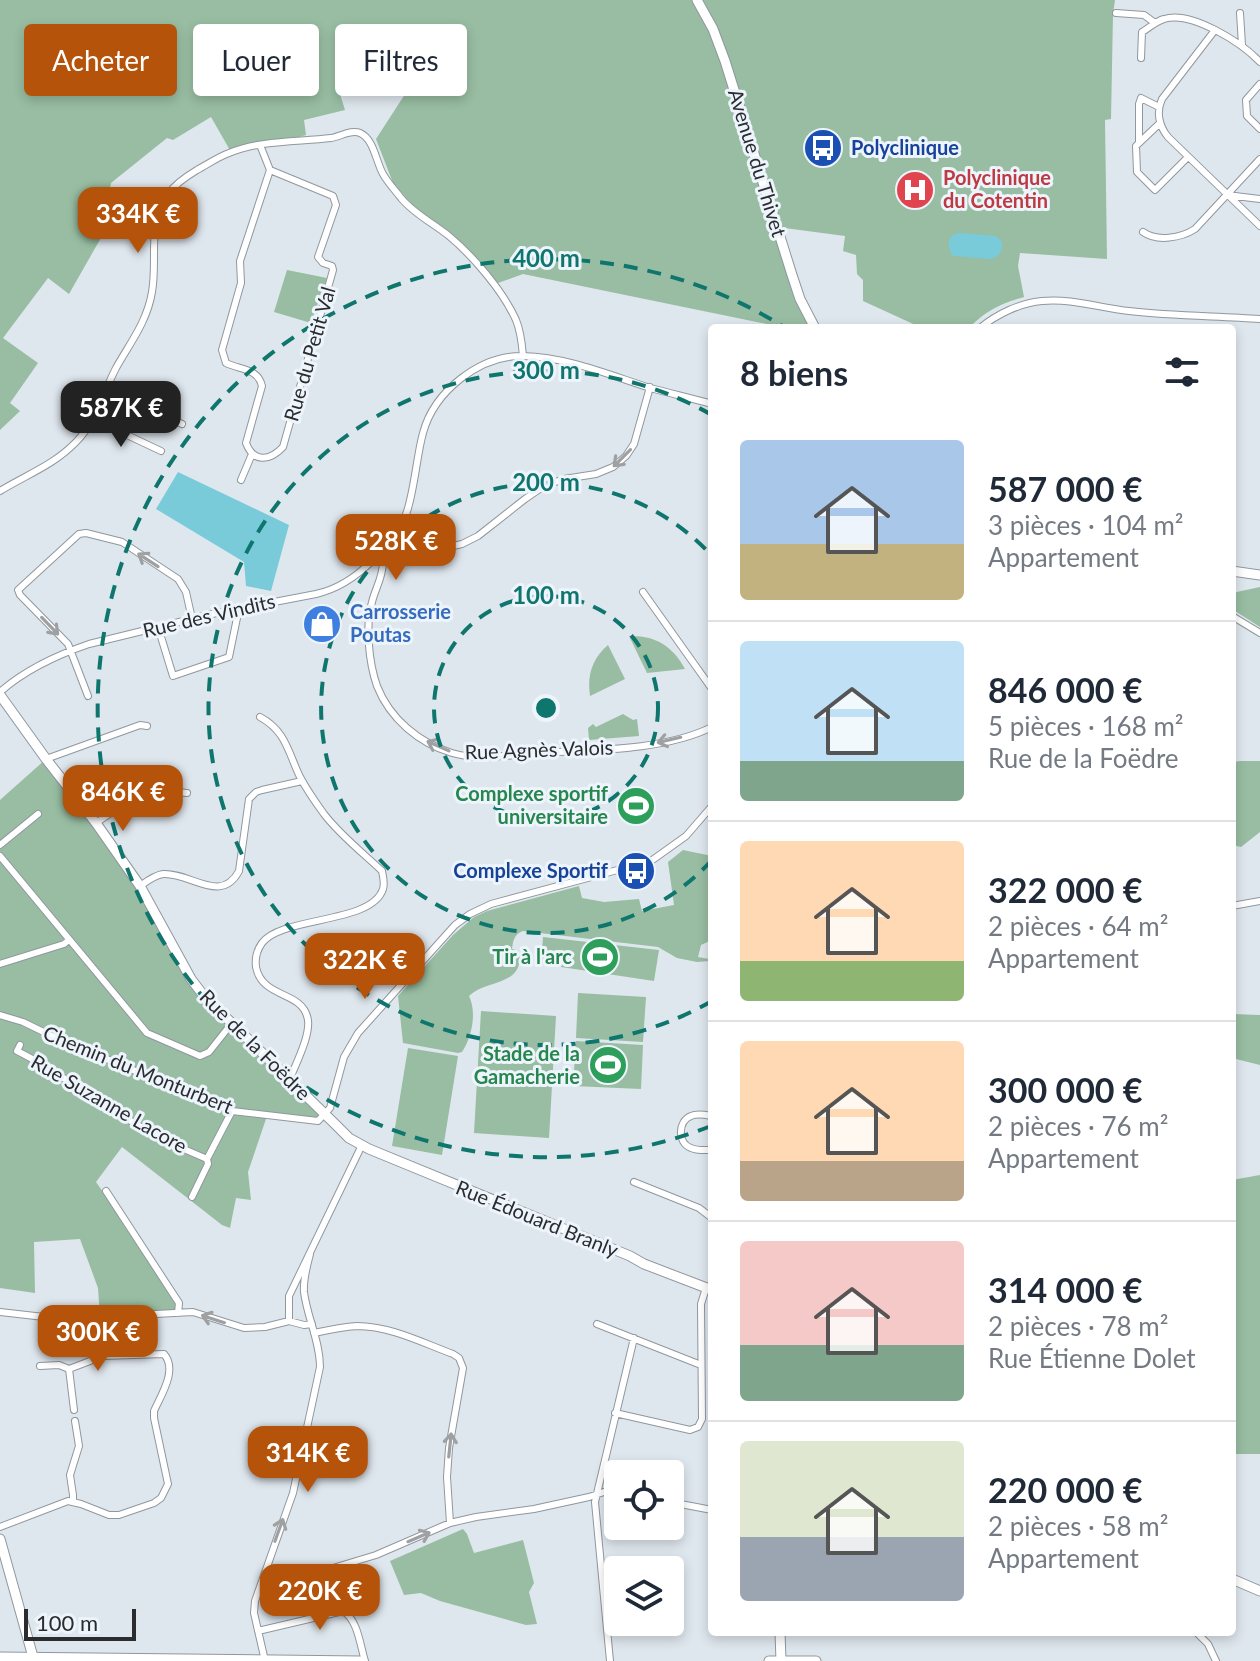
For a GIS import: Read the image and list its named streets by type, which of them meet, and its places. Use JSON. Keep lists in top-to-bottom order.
{
  "streets": {
    "street": [
      "Avenue du Thivet",
      "Rue du Petit Val",
      "Rue des Vindits",
      "Rue Agnès Valois",
      "Rue de la Foëdre",
      "Chemin du Monturbert",
      "Rue Suzanne Lacore",
      "Rue Édouard Branly"
    ]
  },
  "crossings": [
    ["Rue des Vindits", "Rue Agnès Valois"],
    ["Rue des Vindits", "Rue de la Foëdre"],
    ["Rue de la Foëdre", "Chemin du Monturbert"],
    ["Rue de la Foëdre", "Rue Édouard Branly"],
    ["Chemin du Monturbert", "Rue Suzanne Lacore"]
  ],
  "places": {
    "bus stop": ["Polyclinique", "Complexe Sportif"],
    "hospital": ["Polyclinique du Cotentin"],
    "shop": ["Carrosserie Poutas"],
    "sports": ["Complexe sportif universitaire", "Tir à l'arc", "Stade de la Gamacherie"]
  },
  "scale_bar": "100 m",
  "page": {
    "chip": ["Acheter", "Louer", "Filtres"],
    "price": [
      "334K €",
      "587K €",
      "528K €",
      "846K €",
      "322K €",
      "300K €",
      "314K €",
      "220K €"
    ],
    "heading": "8 biens",
    "list": [
      {
        "name": "587 000 €",
        "note": "3 pièces · 104 m² · Appartement"
      },
      {
        "name": "846 000 €",
        "note": "5 pièces · 168 m² · Rue de la Foëdre"
      },
      {
        "name": "322 000 €",
        "note": "2 pièces · 64 m² · Appartement"
      },
      {
        "name": "300 000 €",
        "note": "2 pièces · 76 m² · Appartement"
      },
      {
        "name": "314 000 €",
        "note": "2 pièces · 78 m² · Rue Étienne Dolet"
      },
      {
        "name": "220 000 €",
        "note": "2 pièces · 58 m² · Appartement"
      }
    ],
    "scale": "100 m"
  },
  "rings": [
    "400 m",
    "300 m",
    "200 m",
    "100 m"
  ]
}
